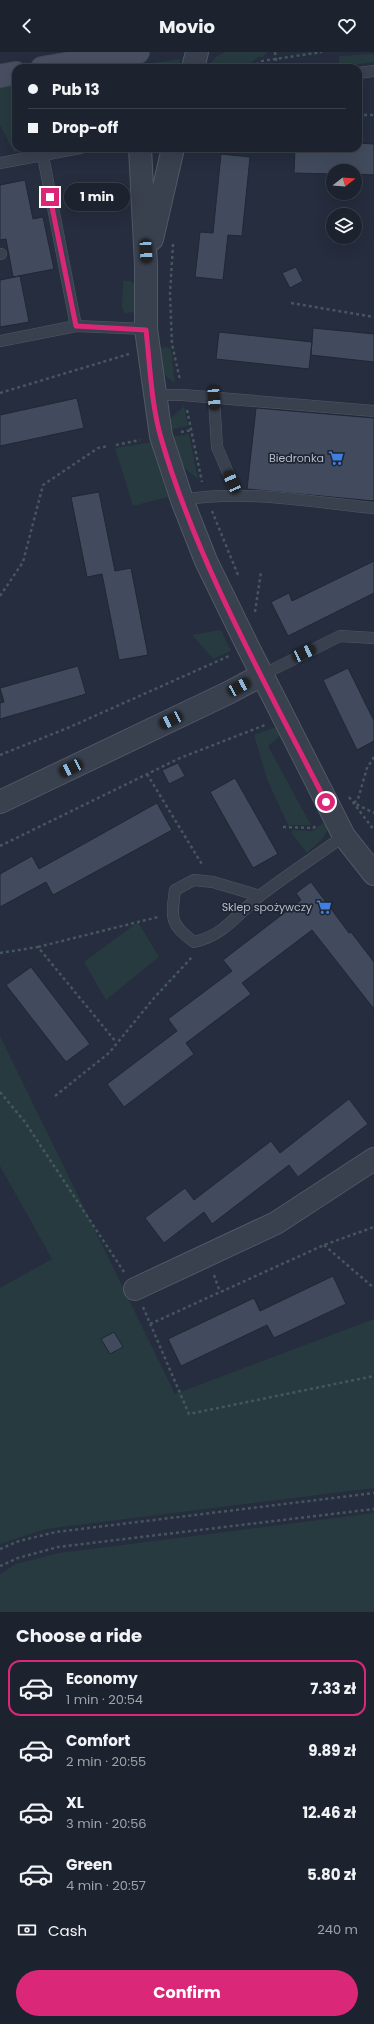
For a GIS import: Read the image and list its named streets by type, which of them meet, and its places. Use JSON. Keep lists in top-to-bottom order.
{
  "places": {
    "supermarket": ["Biedronka", "Sklep spożywczy"]
  },
  "north": "right",
  "page": {
    "header": "Movio",
    "banner": ["Pub 13", "Drop-off"],
    "bubble": "1 min",
    "heading": "Choose a ride",
    "list": [
      {
        "name": "Economy",
        "note": "1 min · 20:54",
        "value": "7.33 zł"
      },
      {
        "name": "Comfort",
        "note": "2 min · 20:55",
        "value": "9.89 zł"
      },
      {
        "name": "XL",
        "note": "3 min · 20:56",
        "value": "12.46 zł"
      },
      {
        "name": "Green",
        "note": "4 min · 20:57",
        "value": "5.80 zł"
      }
    ],
    "pay": ["Cash", "240 m"],
    "buttons": "Confirm"
  }
}
